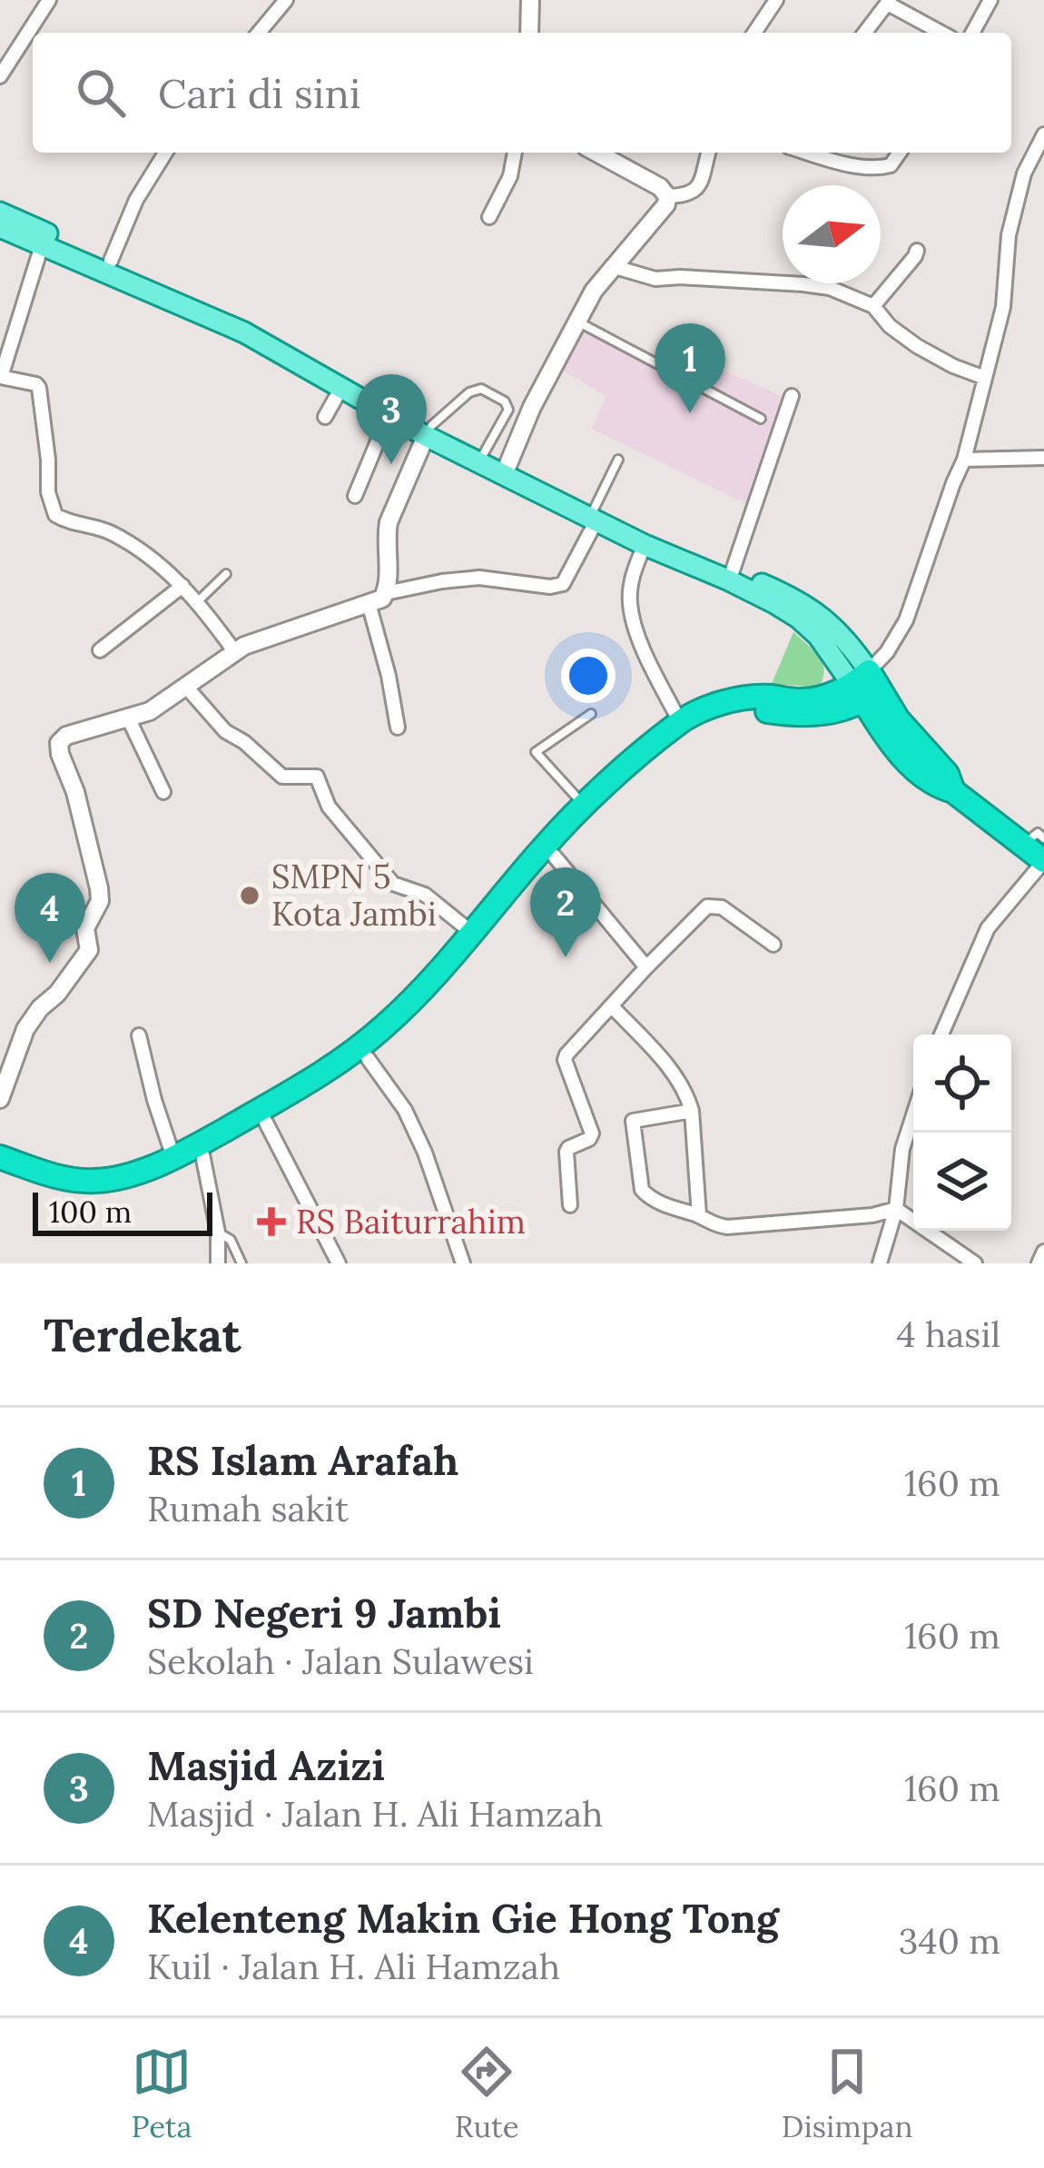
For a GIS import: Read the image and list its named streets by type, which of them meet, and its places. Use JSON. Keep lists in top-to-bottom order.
{
  "places": {
    "other": ["SMPN 5 Kota Jambi"],
    "health": ["RS Baiturrahim"]
  },
  "scale_bar": "100 m",
  "north": "right",
  "page": {
    "search": "Cari di sini",
    "pins": [
      "1",
      "3",
      "2",
      "4"
    ],
    "scale": "100 m",
    "heading": ["Terdekat", "4 hasil"],
    "list": [
      {
        "mark": "1",
        "name": "RS Islam Arafah",
        "note": "Rumah sakit",
        "value": "160 m"
      },
      {
        "mark": "2",
        "name": "SD Negeri 9 Jambi",
        "note": "Sekolah · Jalan Sulawesi",
        "value": "160 m"
      },
      {
        "mark": "3",
        "name": "Masjid Azizi",
        "note": "Masjid · Jalan H. Ali Hamzah",
        "value": "160 m"
      },
      {
        "mark": "4",
        "name": "Kelenteng Makin Gie Hong Tong",
        "note": "Kuil · Jalan H. Ali Hamzah",
        "value": "340 m"
      }
    ],
    "nav": ["Peta", "Rute", "Disimpan"]
  }
}
